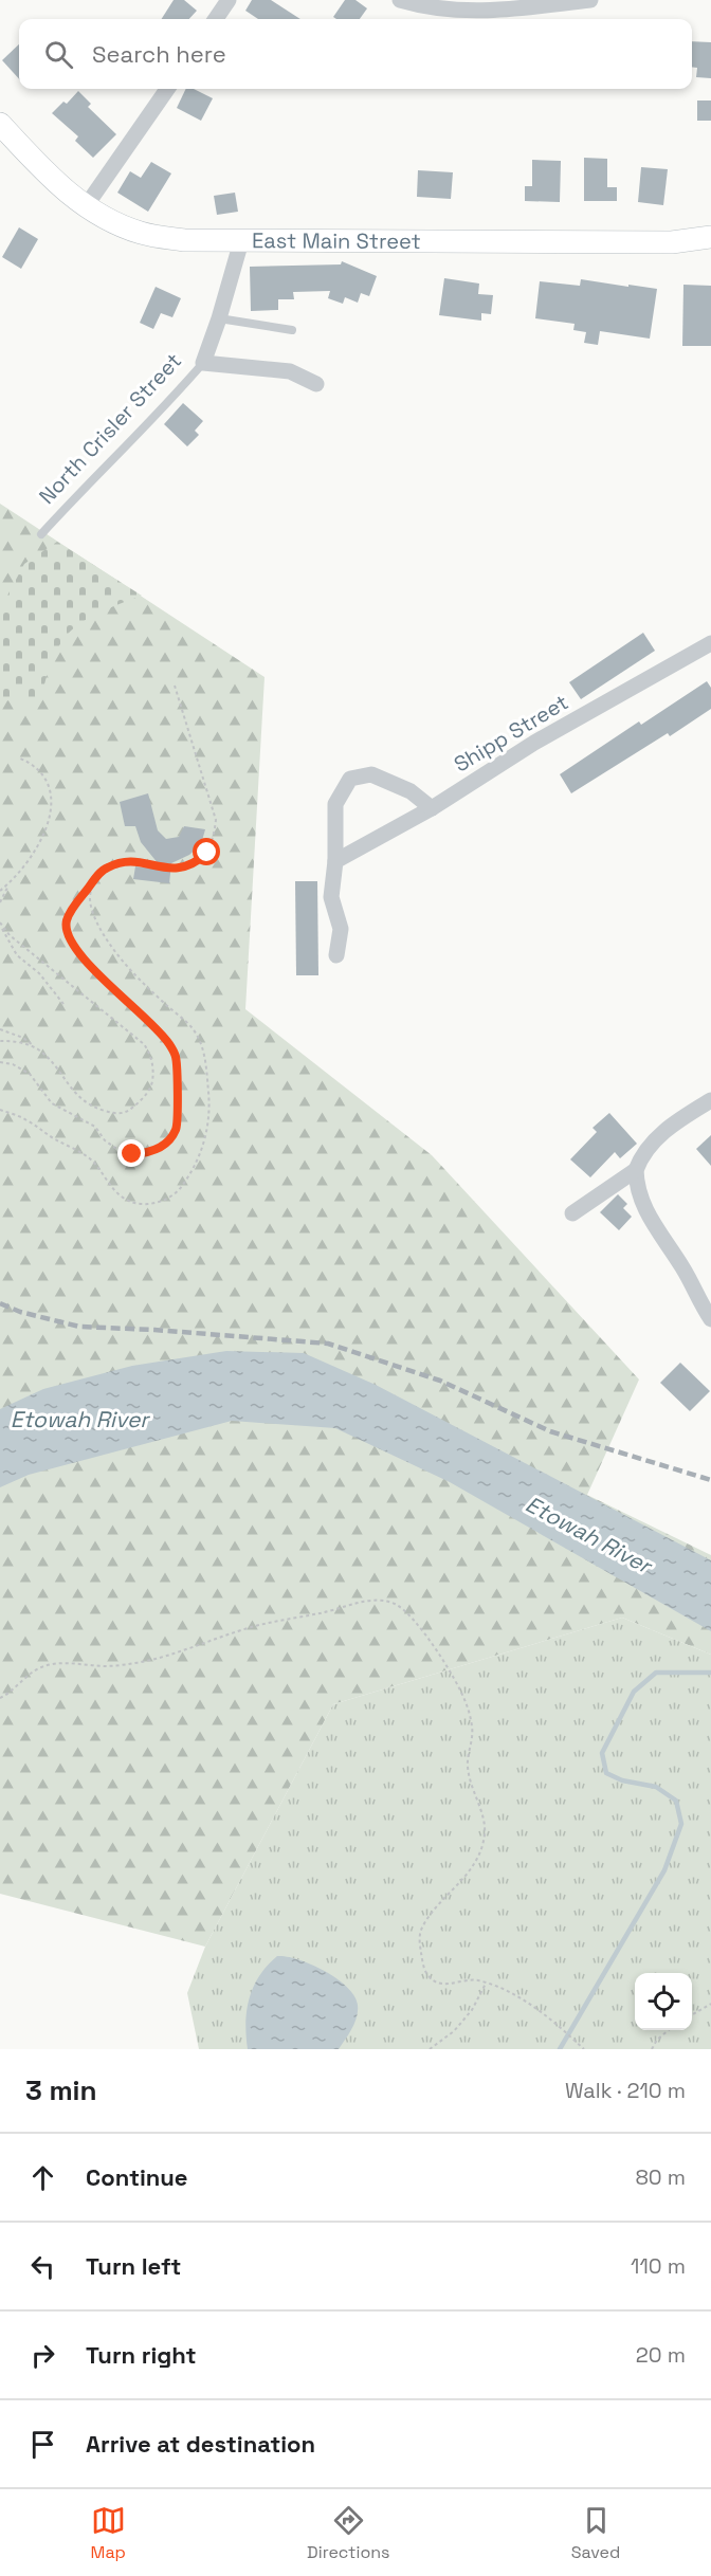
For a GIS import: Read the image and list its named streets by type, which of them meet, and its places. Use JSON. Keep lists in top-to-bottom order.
{
  "streets": {
    "main road": ["East Main Street"],
    "street": ["North Crisler Street", "Shipp Street"]
  },
  "crossings": [
    ["East Main Street", "North Crisler Street"]
  ],
  "water": ["Etowah River"],
  "page": {
    "search": "Search here",
    "heading": ["3 min", "Walk · 210 m"],
    "list": [
      ["Continue", "80 m"],
      ["Turn left", "110 m"],
      ["Turn right", "20 m"],
      "Arrive at destination"
    ],
    "nav": ["Map", "Directions", "Saved"]
  }
}
